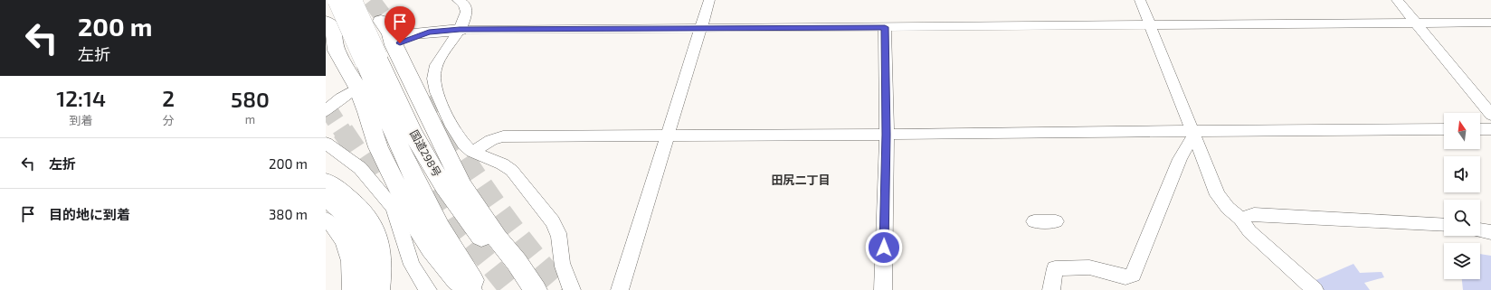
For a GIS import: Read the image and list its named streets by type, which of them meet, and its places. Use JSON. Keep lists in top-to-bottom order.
{
  "streets": {
    "highway": ["国道298号"]
  },
  "districts": ["田尻二丁目"],
  "north": "top",
  "page": {
    "turn": ["200 m", "左折"],
    "eta": [
      "12:14",
      "到着",
      "2",
      "分",
      "580",
      "m"
    ],
    "list": [
      {
        "name": "左折",
        "value": "200 m"
      },
      {
        "name": "目的地に到着",
        "value": "380 m"
      }
    ]
  }
}
